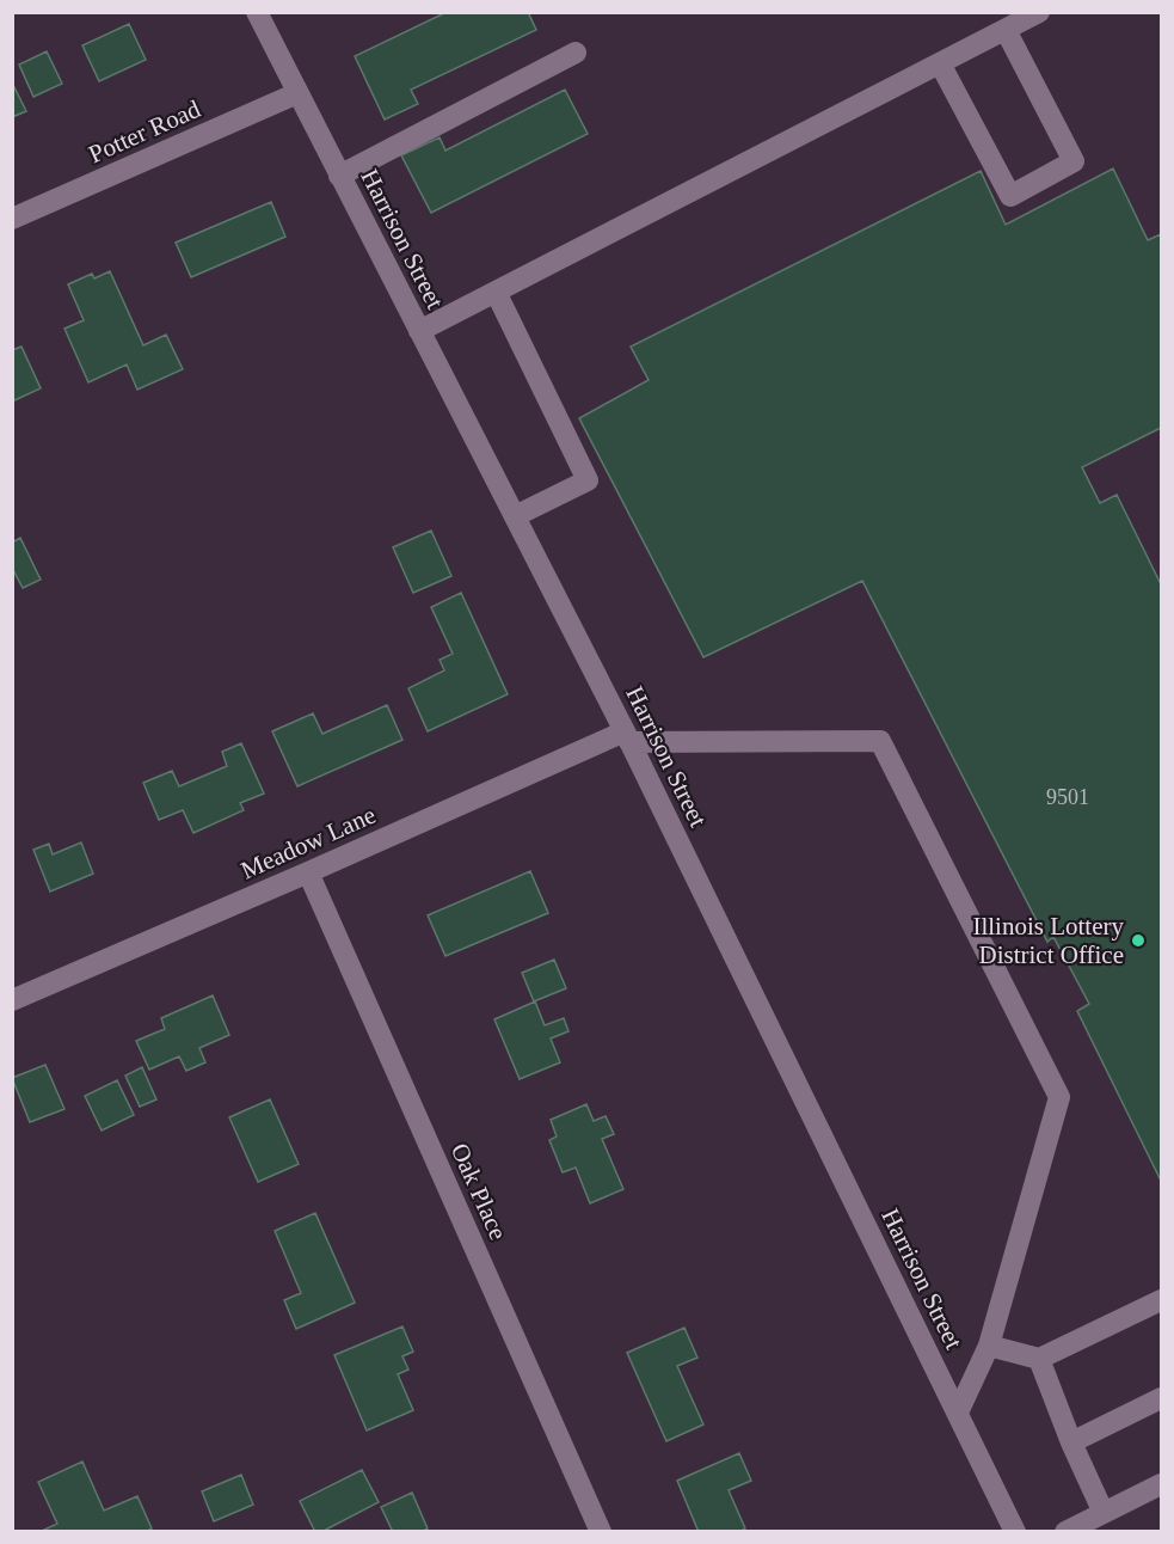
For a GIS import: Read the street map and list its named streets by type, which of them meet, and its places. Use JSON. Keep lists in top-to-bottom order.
{
  "streets": {
    "street": [
      "Potter Road",
      "Harrison Street",
      "Meadow Lane",
      "Oak Place"
    ]
  },
  "crossings": [
    ["Potter Road", "Harrison Street"],
    ["Harrison Street", "Meadow Lane"],
    ["Meadow Lane", "Oak Place"]
  ],
  "places": ["Illinois Lottery District Office"],
  "house_numbers": ["9501"]
}
